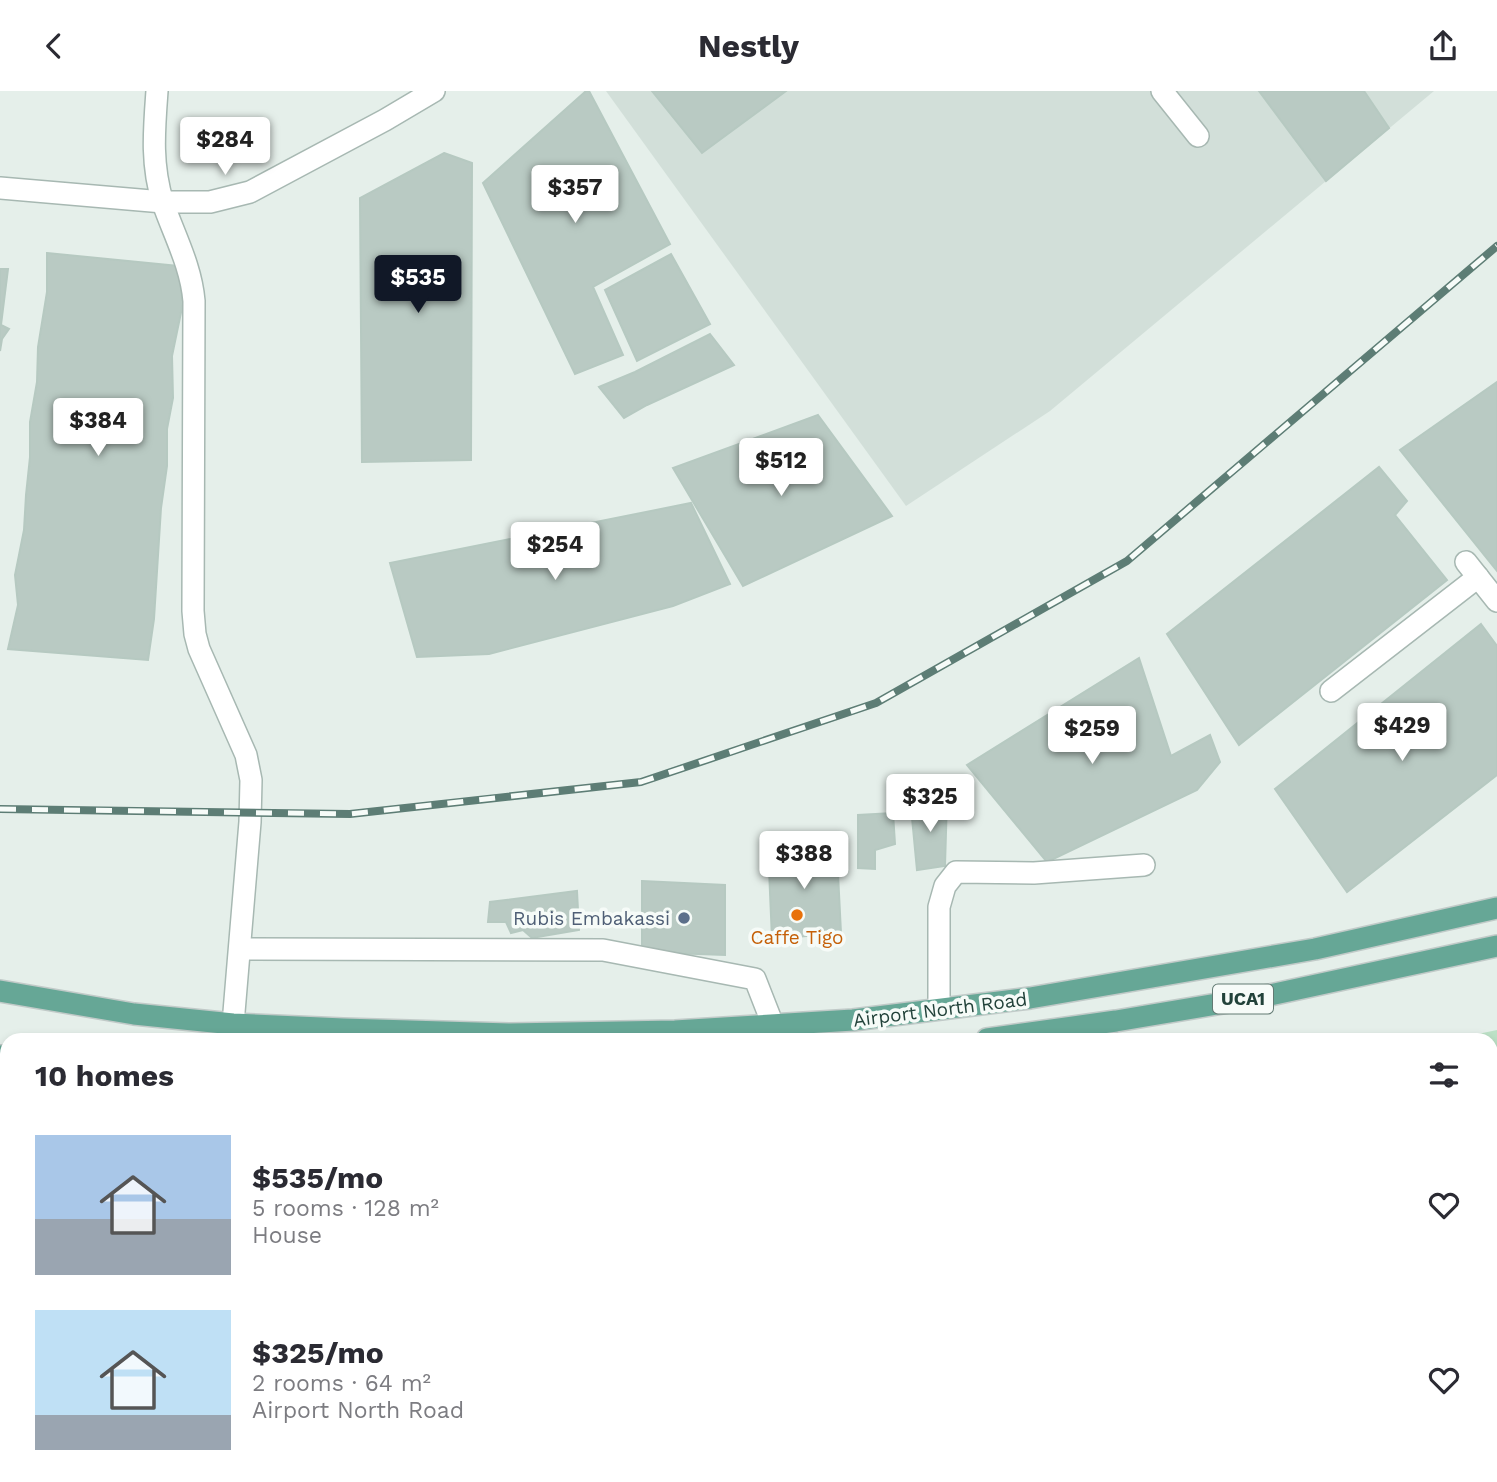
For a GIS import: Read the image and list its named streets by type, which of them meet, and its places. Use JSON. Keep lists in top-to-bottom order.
{
  "streets": {
    "main road": ["UCA1", "Airport North Road"]
  },
  "places": ["Caffe Tigo", "Rubis Embakassi"],
  "page": {
    "header": "Nestly",
    "price": [
      "$284",
      "$357",
      "$535",
      "$384",
      "$512",
      "$254",
      "$429",
      "$259",
      "$325",
      "$388"
    ],
    "heading": "10 homes",
    "list": [
      {
        "name": "$535/mo",
        "note": "5 rooms · 128 m² · House"
      },
      {
        "name": "$325/mo",
        "note": "2 rooms · 64 m² · Airport North Road"
      }
    ]
  }
}
